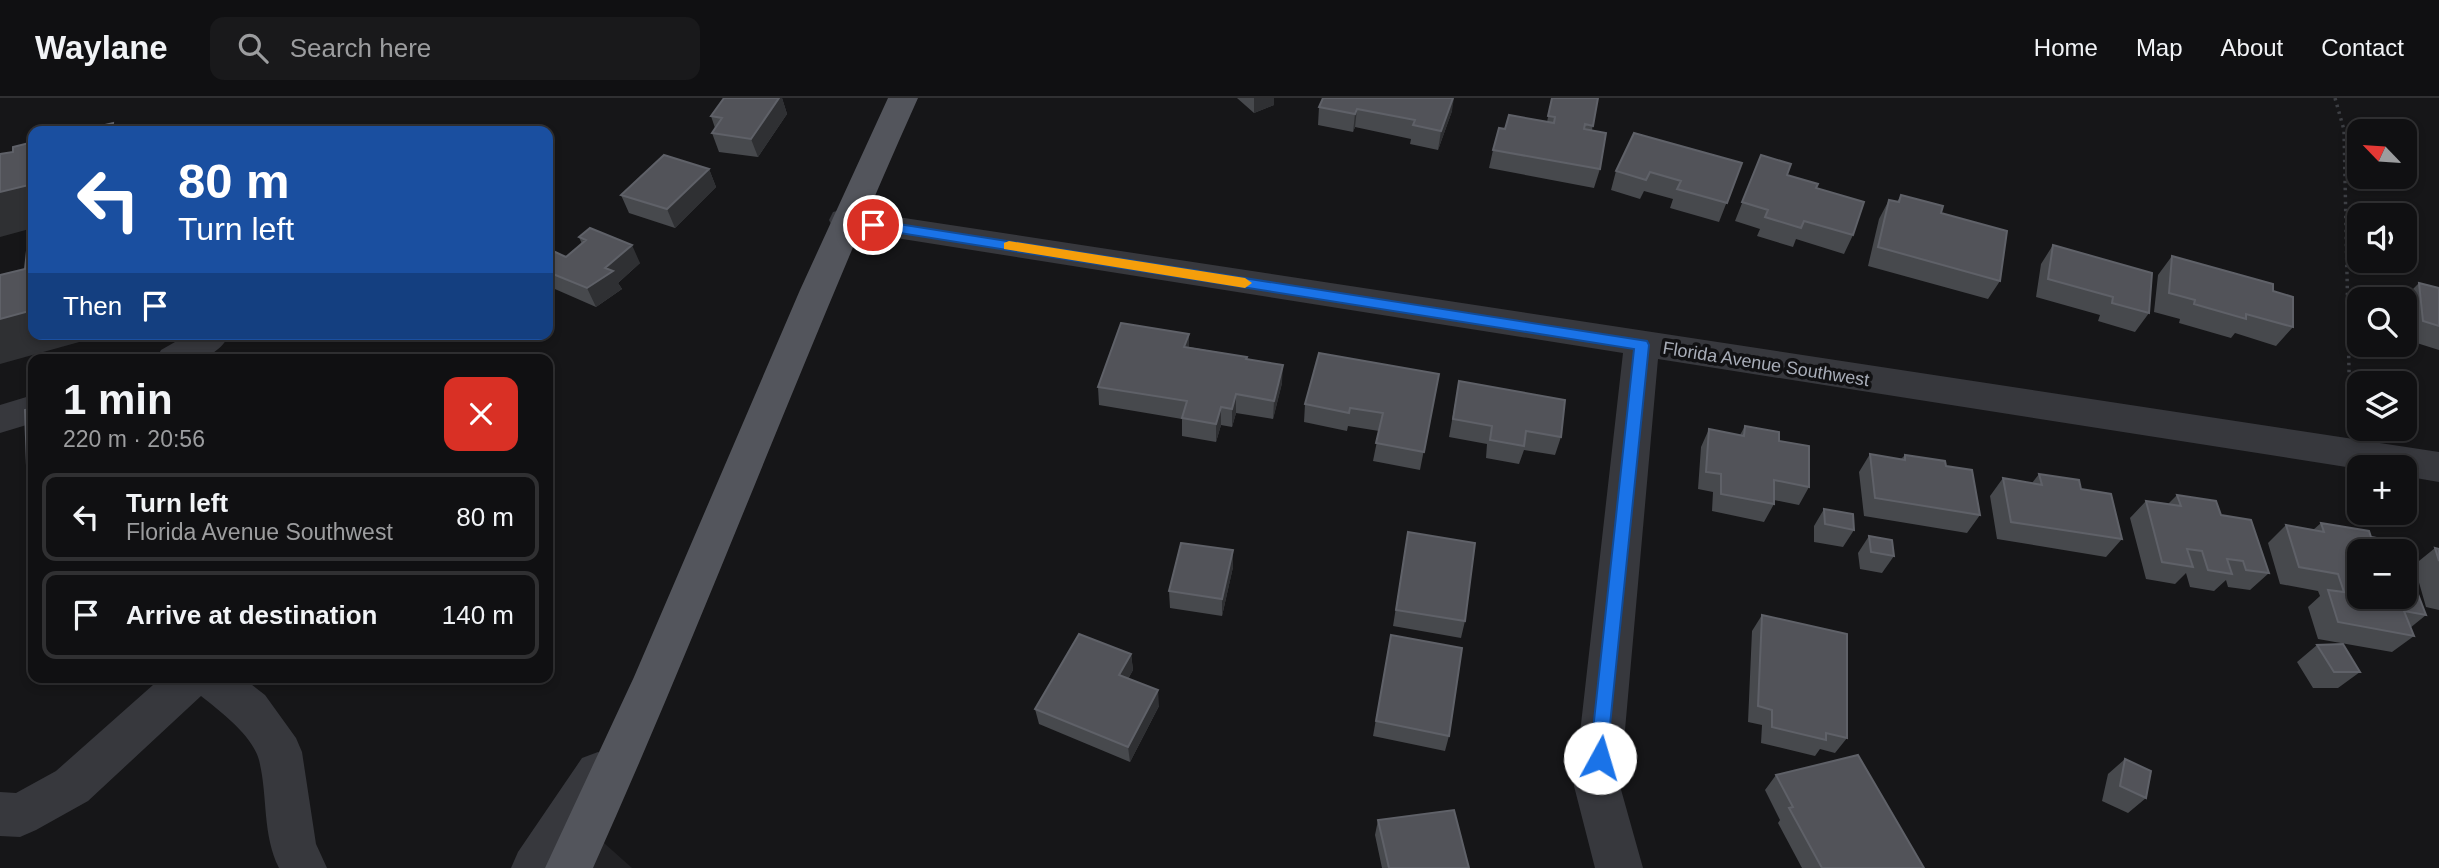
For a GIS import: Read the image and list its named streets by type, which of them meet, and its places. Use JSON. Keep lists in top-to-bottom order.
{
  "streets": {
    "street": ["Florida Avenue Southwest"]
  },
  "north": "top left",
  "page": {
    "header": "Waylane",
    "search": "Search here",
    "nav": [
      "Home",
      "Map",
      "About",
      "Contact"
    ],
    "map_buttons": ["+", "−"],
    "turn": ["80 m", "Turn left"],
    "then": "Then",
    "heading": ["1 min", "220 m · 20:56"],
    "list": [
      {
        "name": "Turn left",
        "note": "Florida Avenue Southwest",
        "value": "80 m"
      },
      {
        "name": "Arrive at destination",
        "value": "140 m"
      }
    ]
  }
}
